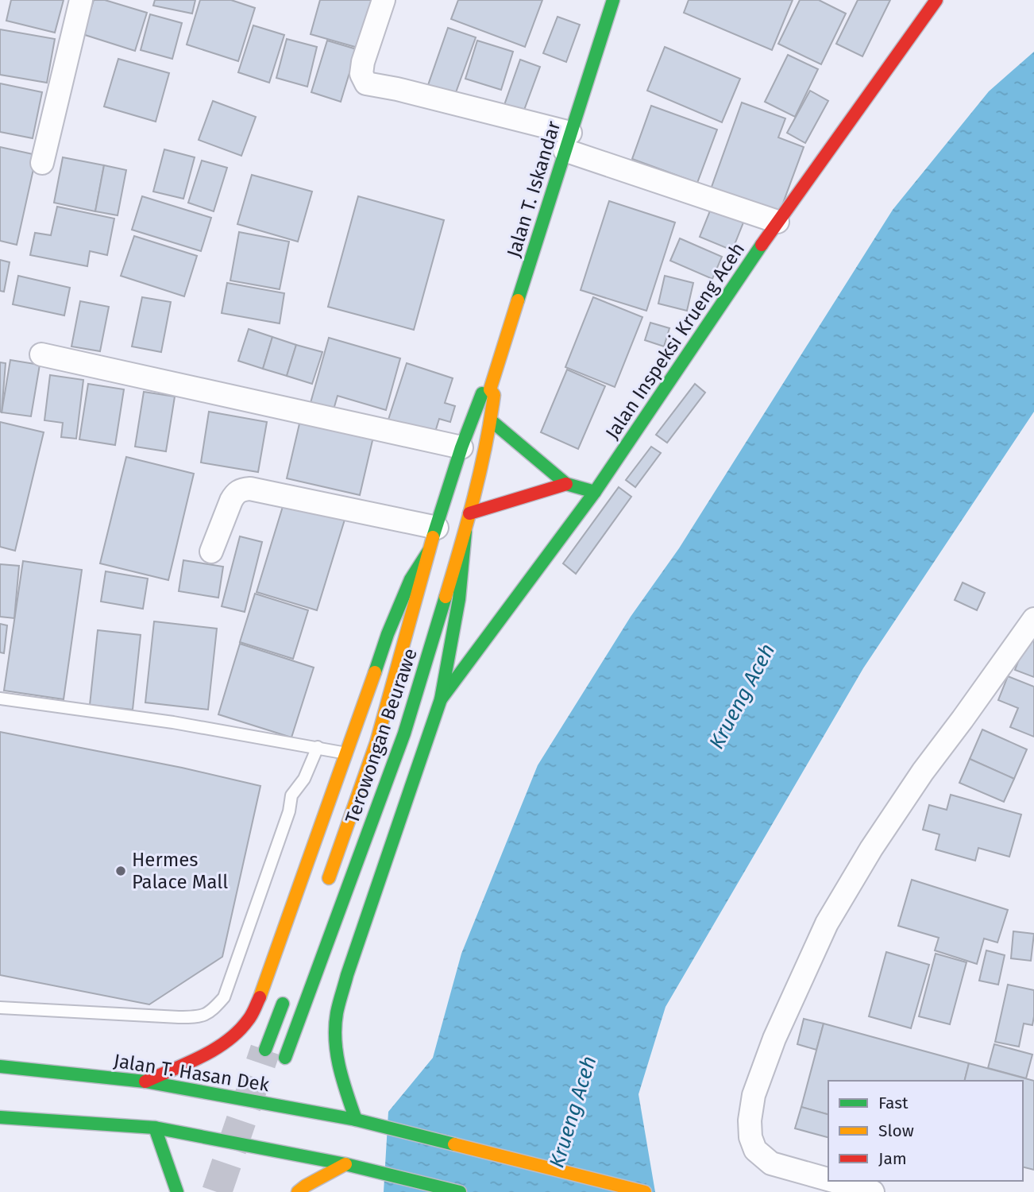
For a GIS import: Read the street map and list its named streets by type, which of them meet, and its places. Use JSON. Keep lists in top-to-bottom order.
{
  "streets": {
    "street": [
      "Jalan T. Iskandar",
      "Jalan Inspeksi Krueng Aceh",
      "Terowongan Beurawe",
      "Jalan T. Hasan Dek"
    ]
  },
  "crossings": [
    ["Jalan T. Iskandar", "Terowongan Beurawe"]
  ],
  "water": ["Krueng Aceh"],
  "places": ["Hermes Palace Mall"],
  "legend": ["Fast", "Slow", "Jam"]
}
